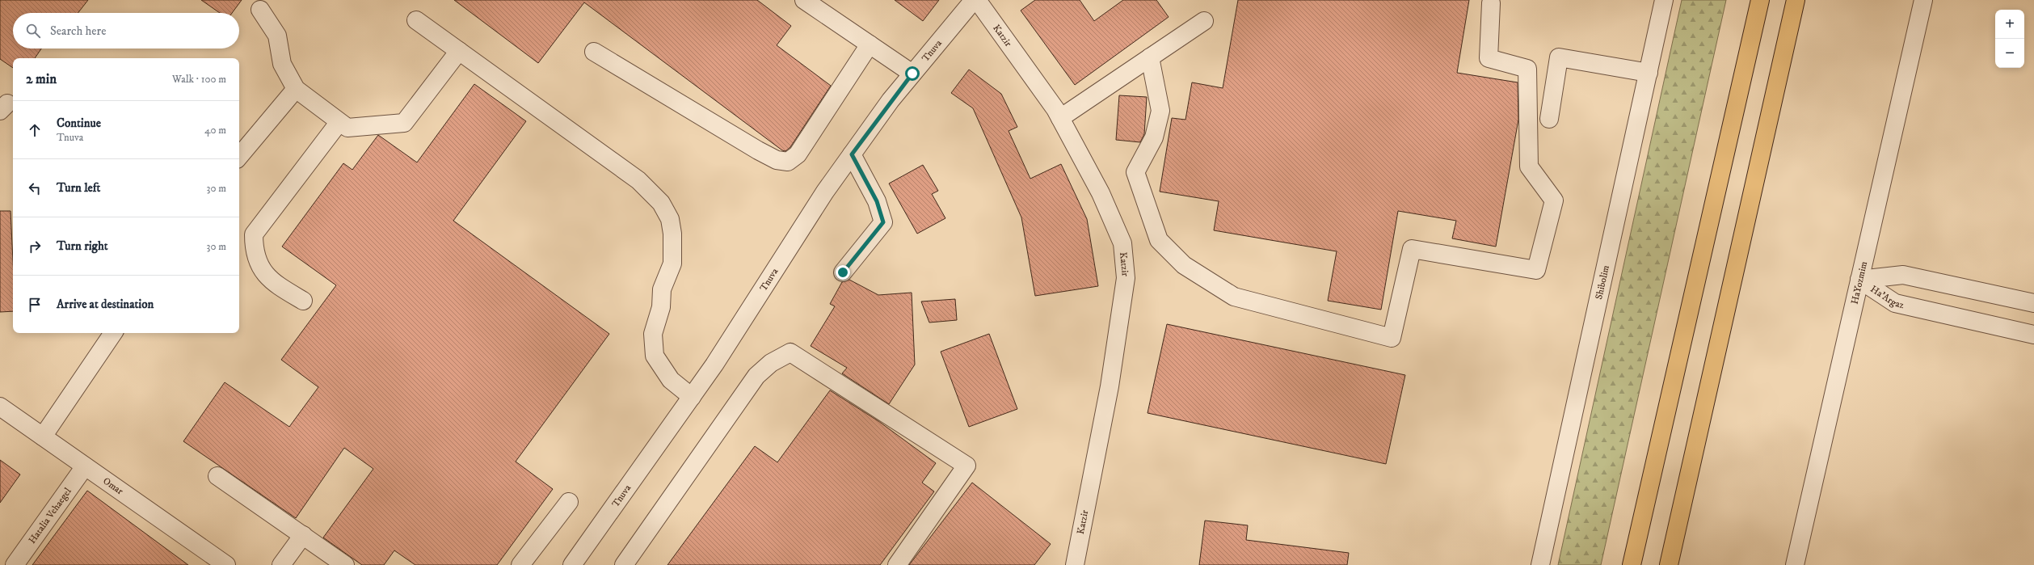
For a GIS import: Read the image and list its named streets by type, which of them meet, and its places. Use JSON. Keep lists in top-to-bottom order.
{
  "streets": {
    "street": [
      "Katzir",
      "Tnuva",
      "Shibolim",
      "HaYozmim",
      "Ha'Argaz",
      "Omar",
      "Hatalia Vehaegel"
    ]
  },
  "crossings": [
    ["HaYozmim", "Ha'Argaz"],
    ["Omar", "Hatalia Vehaegel"]
  ],
  "page": {
    "map_buttons": ["+", "−"],
    "search": "Search here",
    "heading": ["2 min", "Walk · 100 m"],
    "list": [
      ["Continue", "Tnuva", "40 m"],
      ["Turn left", "30 m"],
      ["Turn right", "30 m"],
      "Arrive at destination"
    ]
  }
}
